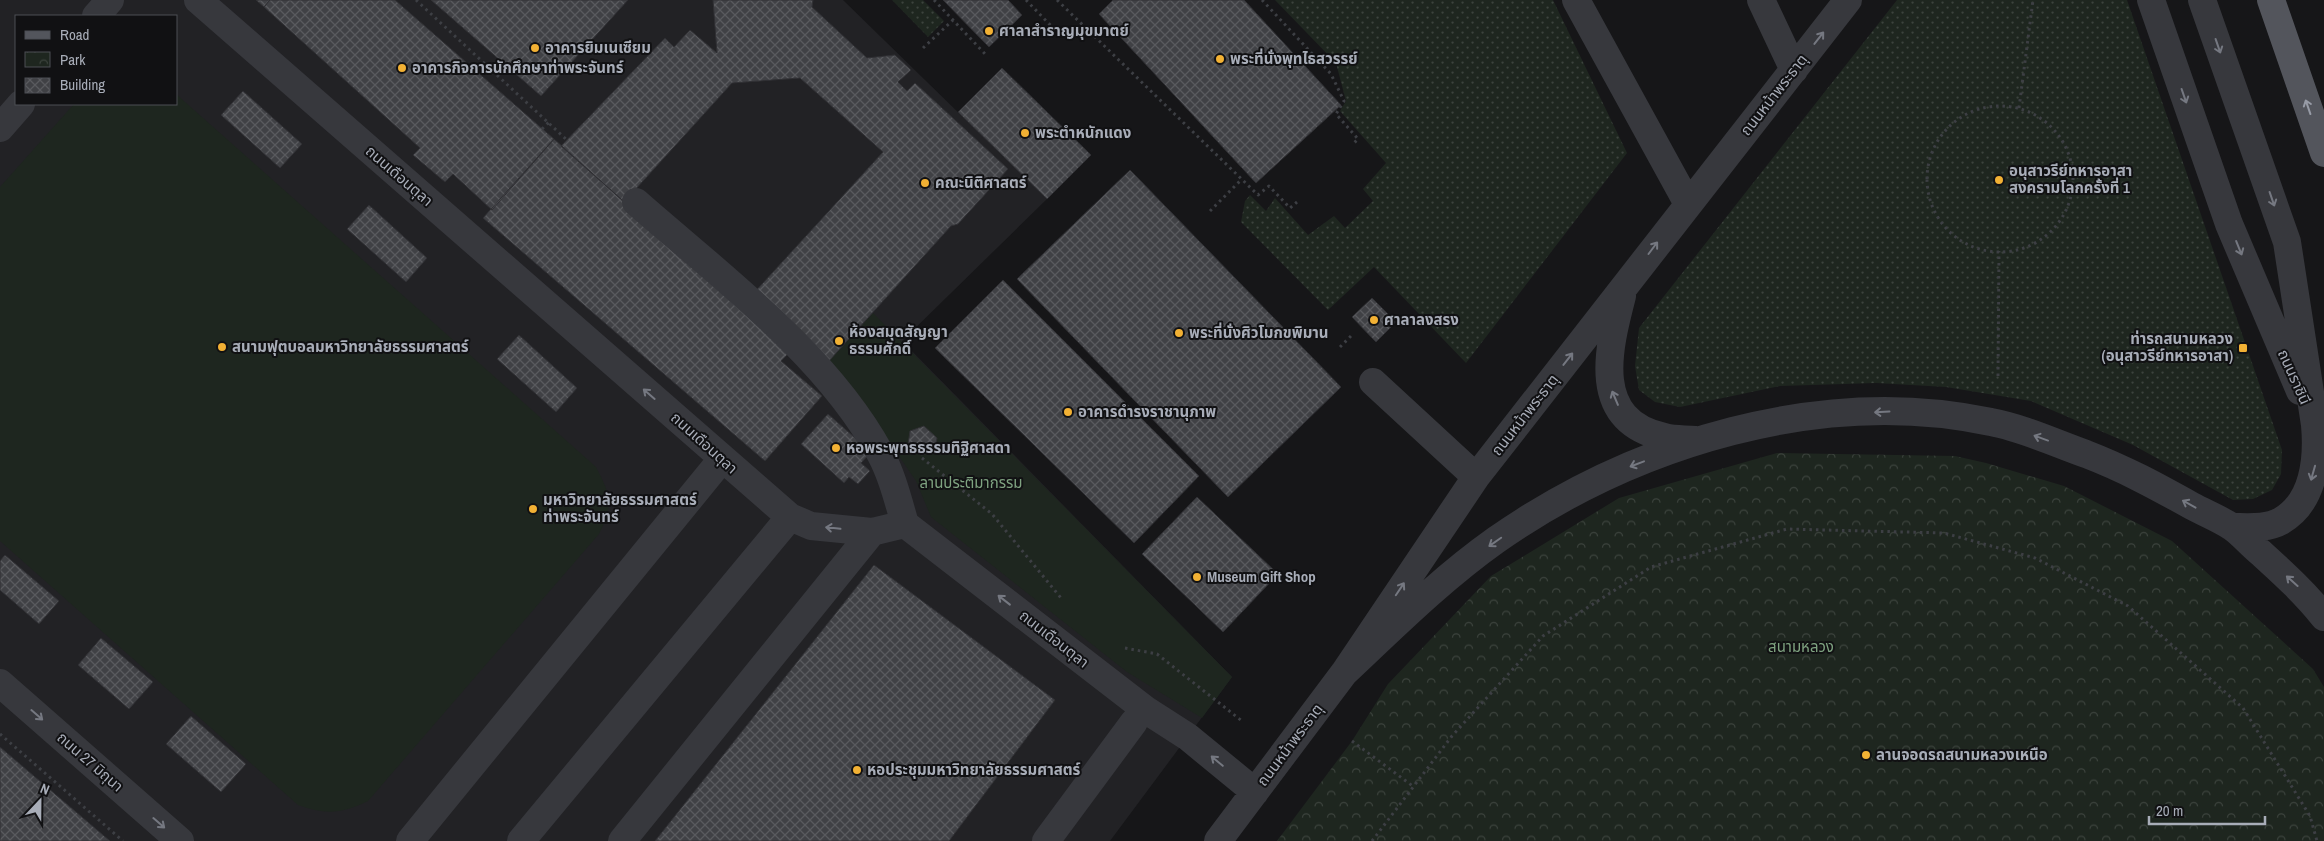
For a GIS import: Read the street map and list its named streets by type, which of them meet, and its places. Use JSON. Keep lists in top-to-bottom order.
{
  "streets": {
    "street": [
      "ถนนหน้าพระธาตุ",
      "ถนนเดือนตุลา",
      "ถนนราชินี",
      "ถนน 27 มิถุนา"
    ]
  },
  "crossings": [
    ["ถนนหน้าพระธาตุ", "ถนนเดือนตุลา"]
  ],
  "one_way": ["ถนนเดือนตุลา", "ถนนราชินี", "ถนน 27 มิถุนา"],
  "parks": ["ลานประติมากรรม", "สนามหลวง"],
  "places": {
    "other": [
      "ศาลาสำราญมุขมาตย์",
      "อาคารยิมเนเซียม",
      "พระที่นั่งพุทไธสวรรย์",
      "อาคารกิจการนักศึกษาท่าพระจันทร์",
      "พระตำหนักแดง",
      "อนุสาวรีย์ทหารอาสา สงครามโลกครั้งที่ 1",
      "คณะนิติศาสตร์",
      "ศาลาลงสรง",
      "พระที่นั่งศิวโมกขพิมาน",
      "ห้องสมุดสัญญา ธรรมศักดิ์",
      "สนามฟุตบอลมหาวิทยาลัยธรรมศาสตร์",
      "อาคารดำรงราชานุภาพ",
      "หอพระพุทธธรรมทิฐิศาสดา",
      "มหาวิทยาลัยธรรมศาสตร์ ท่าพระจันทร์",
      "Museum Gift Shop",
      "ลานจอดรถสนามหลวงเหนือ",
      "หอประชุมมหาวิทยาลัยธรรมศาสตร์"
    ],
    "transit": ["ท่ารถสนามหลวง (อนุสาวรีย์ทหารอาสา)"]
  },
  "legend": ["Road", "Park", "Building"],
  "scale_bar": "20 m",
  "north": "top"
}
